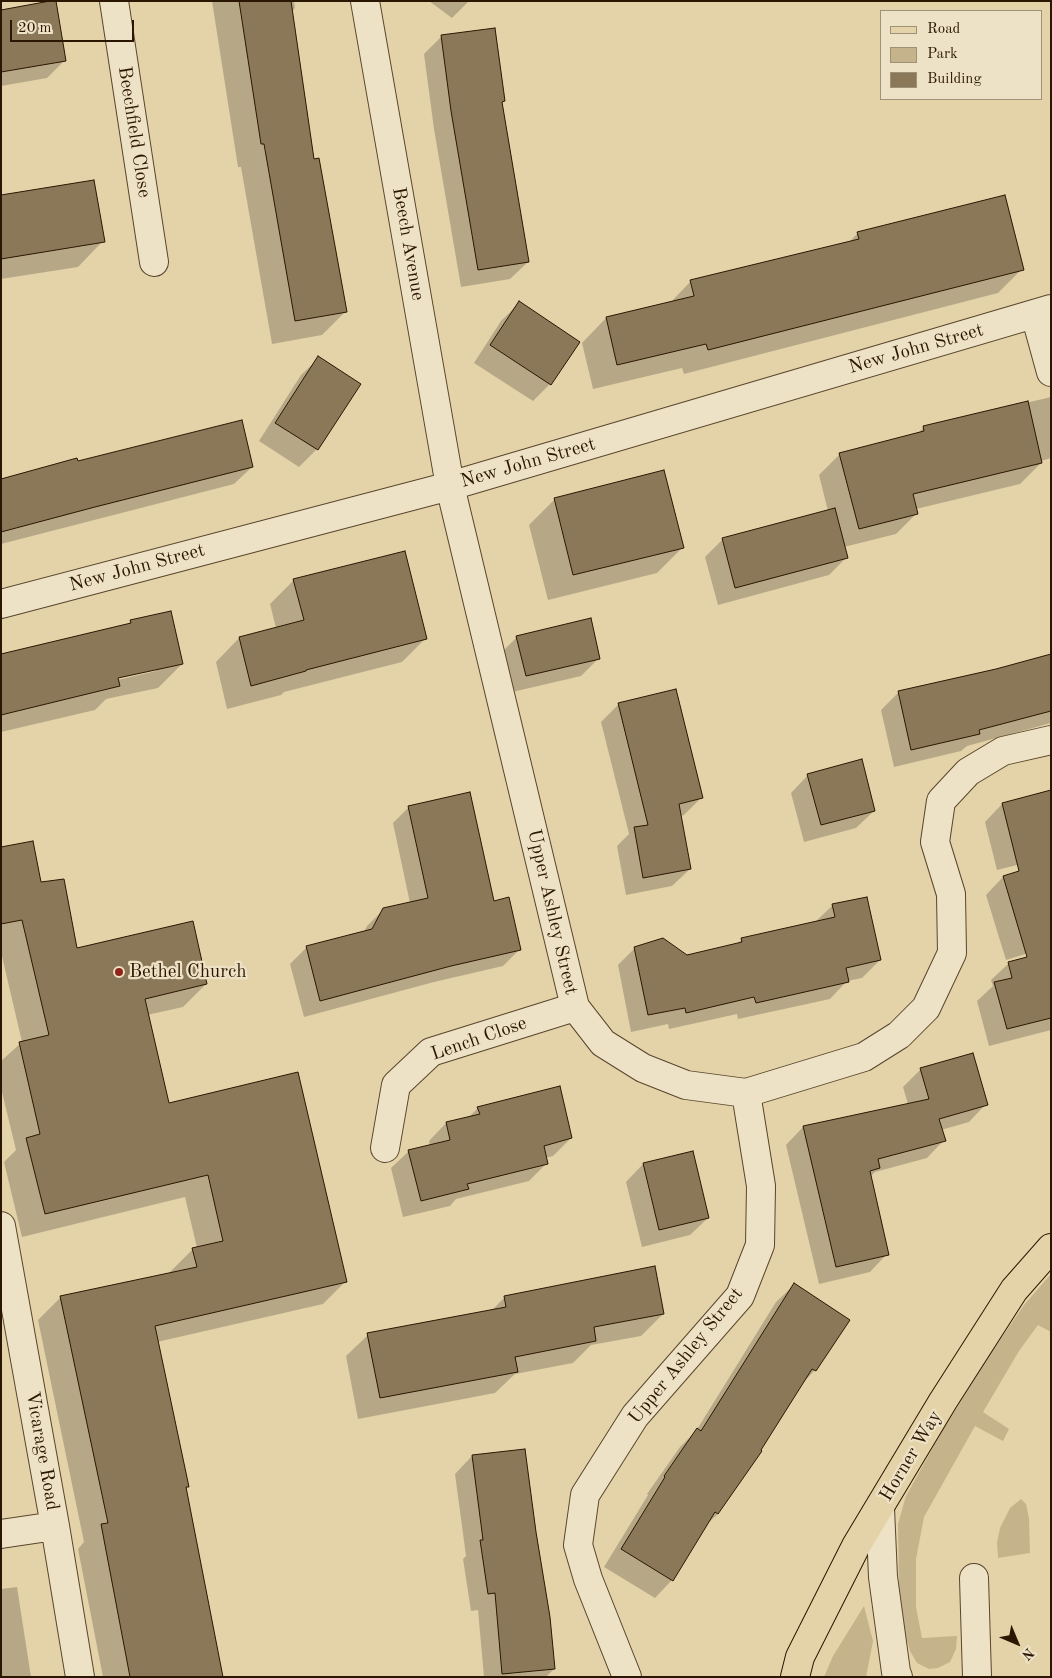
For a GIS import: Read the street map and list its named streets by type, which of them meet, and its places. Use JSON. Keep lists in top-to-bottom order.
{
  "streets": {
    "main road": ["Horner Way"],
    "street": [
      "Beechfield Close",
      "Beech Avenue",
      "New John Street",
      "Upper Ashley Street",
      "Lench Close",
      "Vicarage Road"
    ]
  },
  "crossings": [
    ["Beech Avenue", "New John Street"],
    ["Beech Avenue", "Upper Ashley Street"],
    ["New John Street", "Upper Ashley Street"],
    ["Upper Ashley Street", "Lench Close"]
  ],
  "places": ["Bethel Church"],
  "legend": ["Road", "Park", "Building"],
  "scale_bar": "20 m",
  "north": "bottom right"
}
